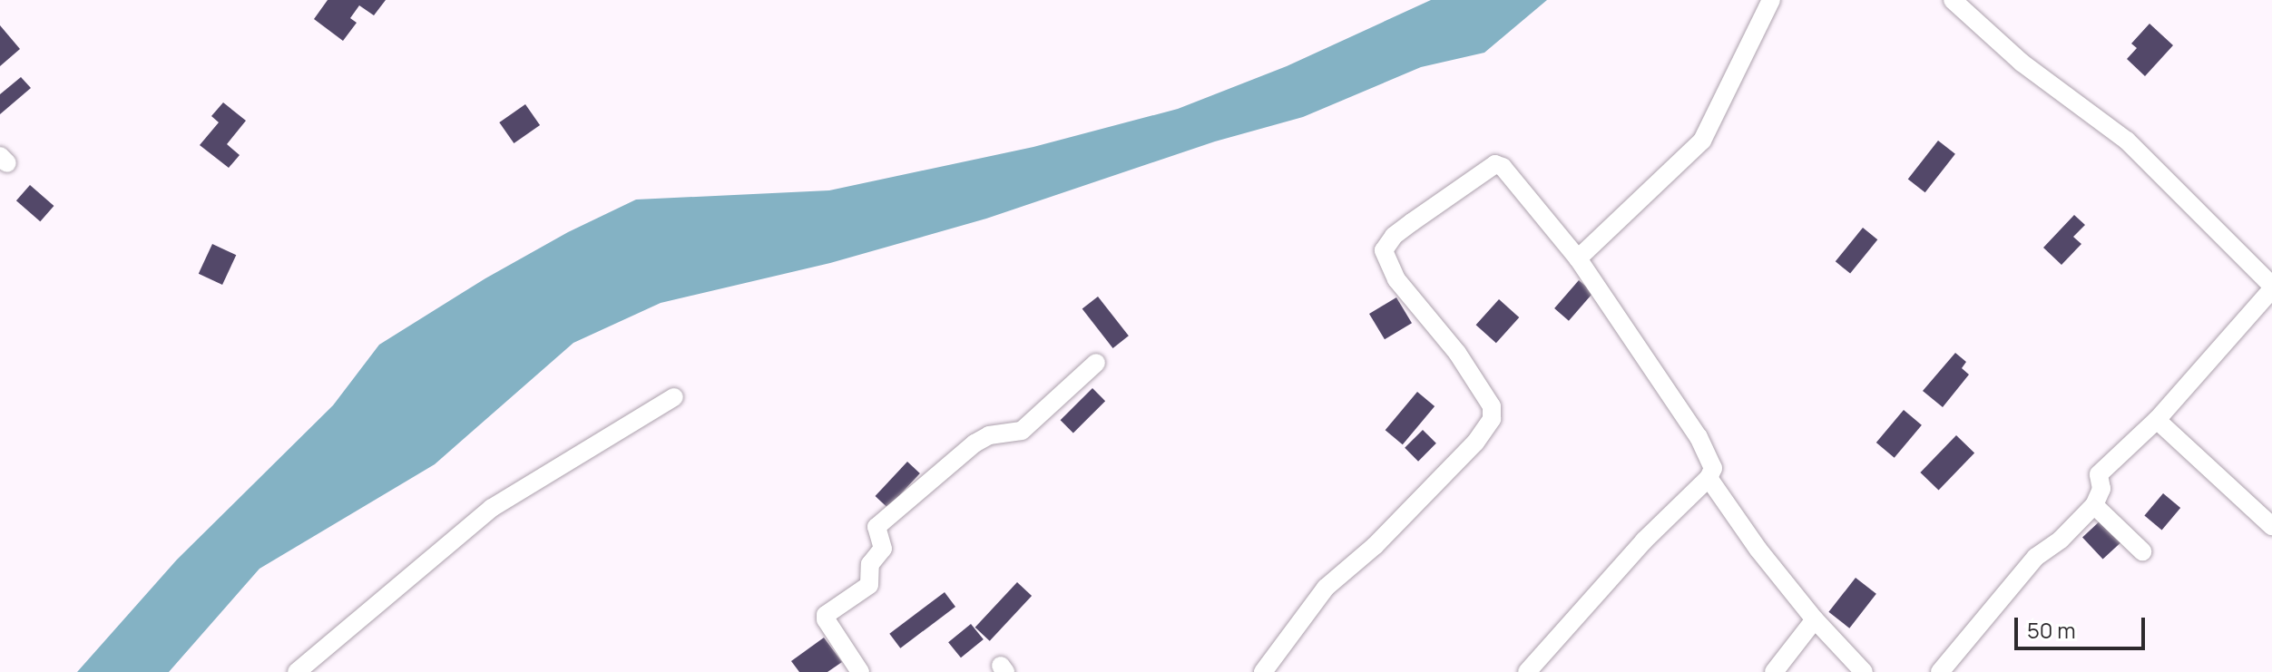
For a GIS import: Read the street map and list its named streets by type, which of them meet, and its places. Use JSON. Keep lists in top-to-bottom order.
{
  "scale_bar": "50 m"
}
